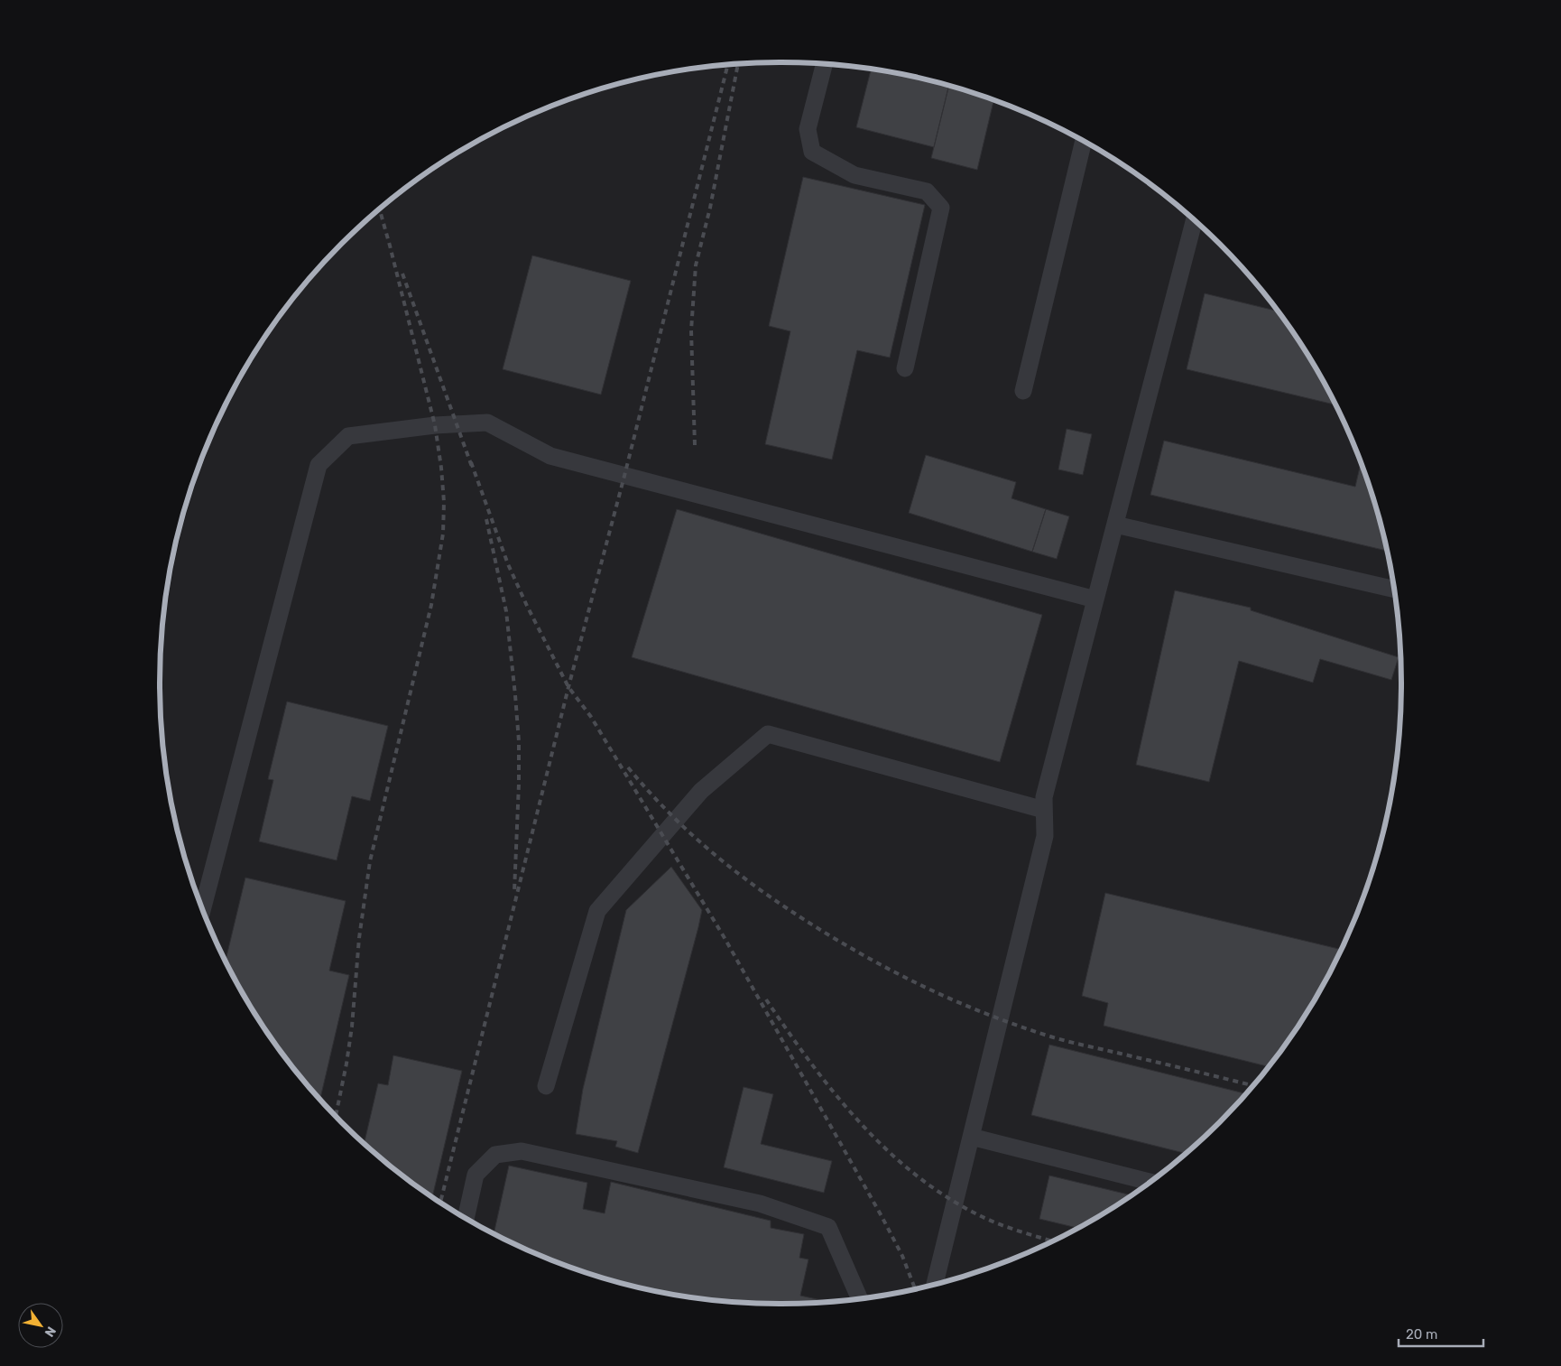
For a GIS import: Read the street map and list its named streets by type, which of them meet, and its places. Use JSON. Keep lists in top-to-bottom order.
{
  "scale_bar": "20 m",
  "north": "bottom right"
}
